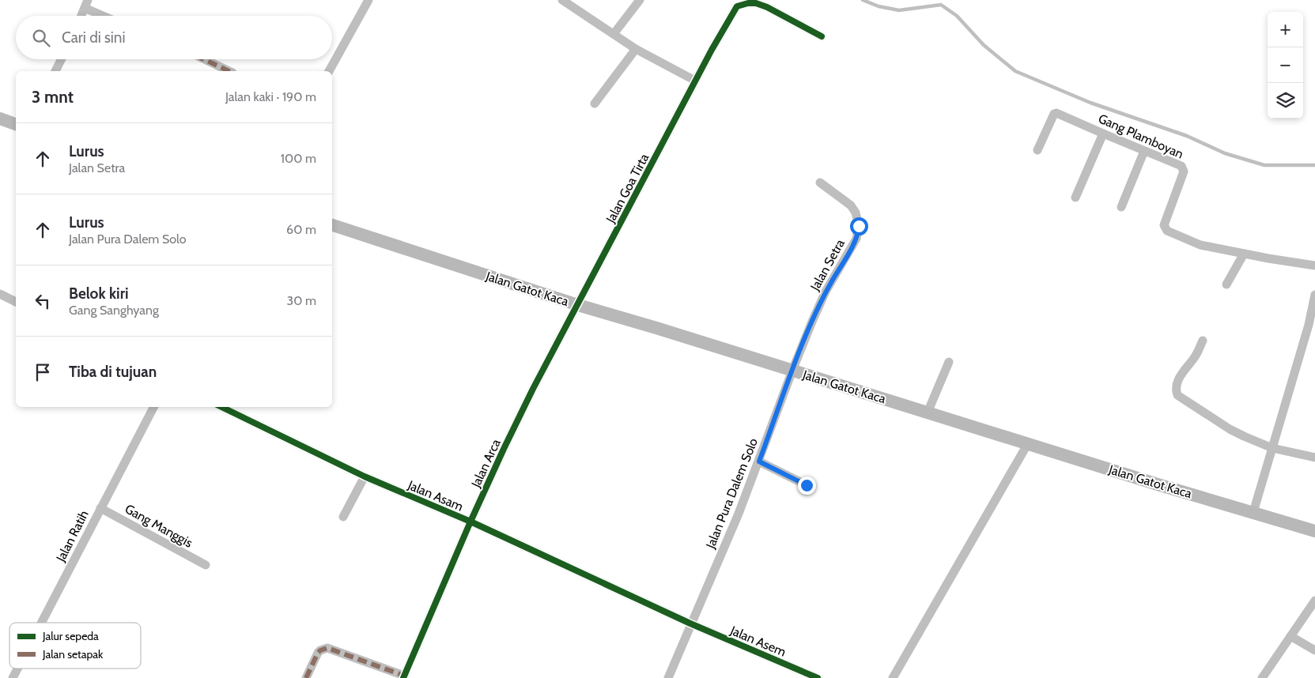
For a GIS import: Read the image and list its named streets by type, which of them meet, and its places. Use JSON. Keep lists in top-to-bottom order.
{
  "streets": {
    "main road": ["Jalan Gatot Kaca"],
    "street": [
      "Gang Plamboyan",
      "Jalan Goa Tirta",
      "Jalan Setra",
      "Jalan Arca",
      "Jalan Pura Dalem Solo",
      "Jalan Asam",
      "Gang Manggis",
      "Jalan Ratih",
      "Jalan Asem"
    ]
  },
  "crossings": [
    ["Jalan Goa Tirta", "Jalan Gatot Kaca"],
    ["Jalan Goa Tirta", "Jalan Arca"],
    ["Jalan Setra", "Jalan Gatot Kaca"],
    ["Jalan Setra", "Jalan Pura Dalem Solo"],
    ["Jalan Gatot Kaca", "Jalan Arca"],
    ["Jalan Gatot Kaca", "Jalan Pura Dalem Solo"],
    ["Jalan Arca", "Jalan Asam"],
    ["Jalan Pura Dalem Solo", "Jalan Asam"],
    ["Jalan Pura Dalem Solo", "Jalan Asem"],
    ["Jalan Asam", "Jalan Asem"],
    ["Gang Manggis", "Jalan Ratih"]
  ],
  "legend": ["Jalur sepeda", "Jalan setapak"],
  "page": {
    "map_buttons": ["+", "−"],
    "search": "Cari di sini",
    "heading": ["3 mnt", "Jalan kaki · 190 m"],
    "list": [
      ["Lurus", "Jalan Setra", "100 m"],
      ["Lurus", "Jalan Pura Dalem Solo", "60 m"],
      ["Belok kiri", "Gang Sanghyang", "30 m"],
      "Tiba di tujuan"
    ]
  }
}
